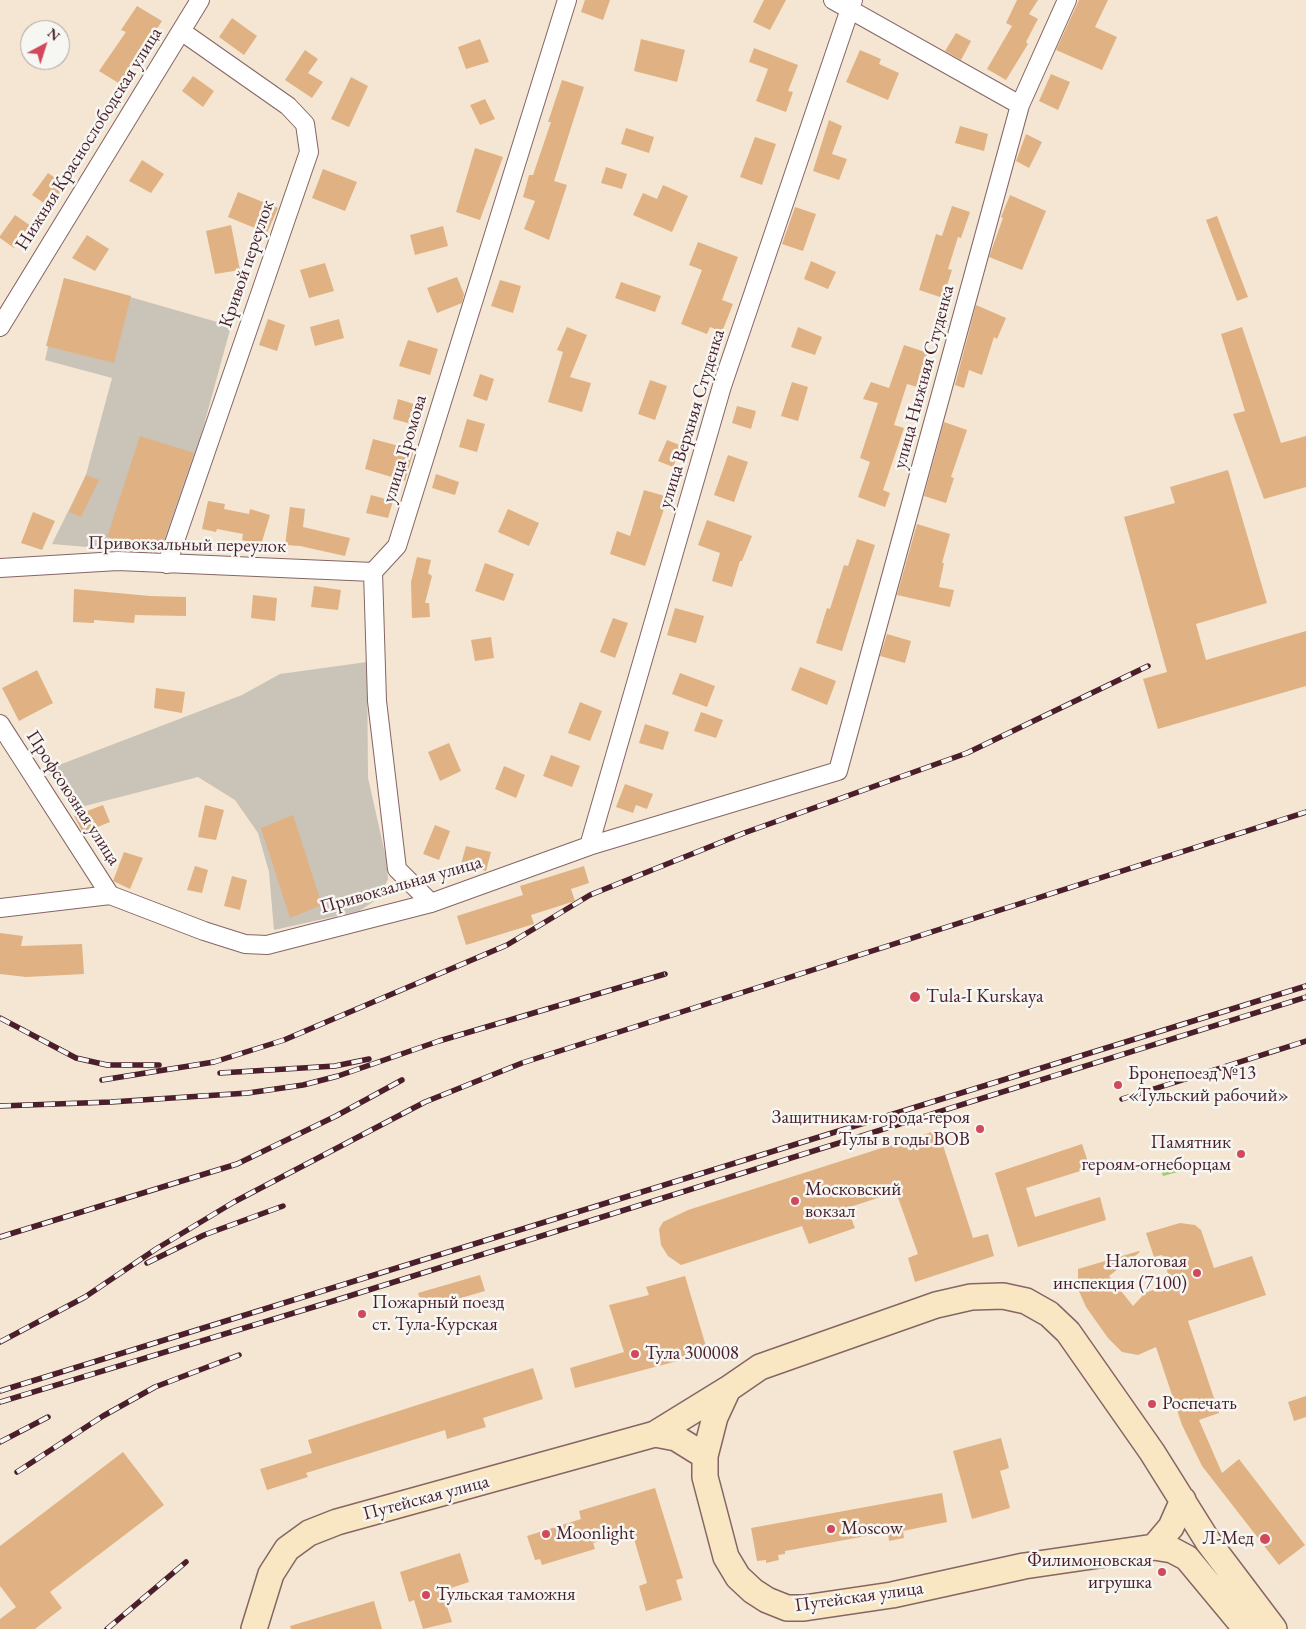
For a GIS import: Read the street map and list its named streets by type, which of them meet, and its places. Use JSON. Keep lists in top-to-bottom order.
{
  "streets": {
    "street": [
      "Нижняя Краснослободская улица",
      "Кривой переулок",
      "улица Нижняя Cтуденкa",
      "улица Верхняя Cтуденка",
      "улица Громова",
      "Привокзальный переулок",
      "Профсоюзная улица",
      "Привокзальная улица",
      "Путейская улица"
    ]
  },
  "crossings": [
    ["Нижняя Краснослободская улица", "Кривой переулок"],
    ["Кривой переулок", "Привокзальный переулок"],
    ["улица Нижняя Cтуденкa", "Привокзальная улица"],
    ["улица Верхняя Cтуденка", "Привокзальная улица"],
    ["улица Громова", "Привокзальный переулок"],
    ["Профсоюзная улица", "Привокзальная улица"]
  ],
  "places": [
    "Tula-I Kurskaya",
    "Бронепоезд №13 «Тульский рабочий»",
    "Защитникам города-героя Тулы в годы ВОВ",
    "Памятник героям-огнеборцам",
    "Московский вокзал",
    "Налоговая инспекция (7100)",
    "Пожарный поезд ст. Тула-Курская",
    "Тула 300008",
    "Роспечать",
    "Moscow",
    "Moonlight",
    "Л-Мед",
    "Филимоновская игрушка",
    "Тульская таможня"
  ],
  "north": "top right"
}
